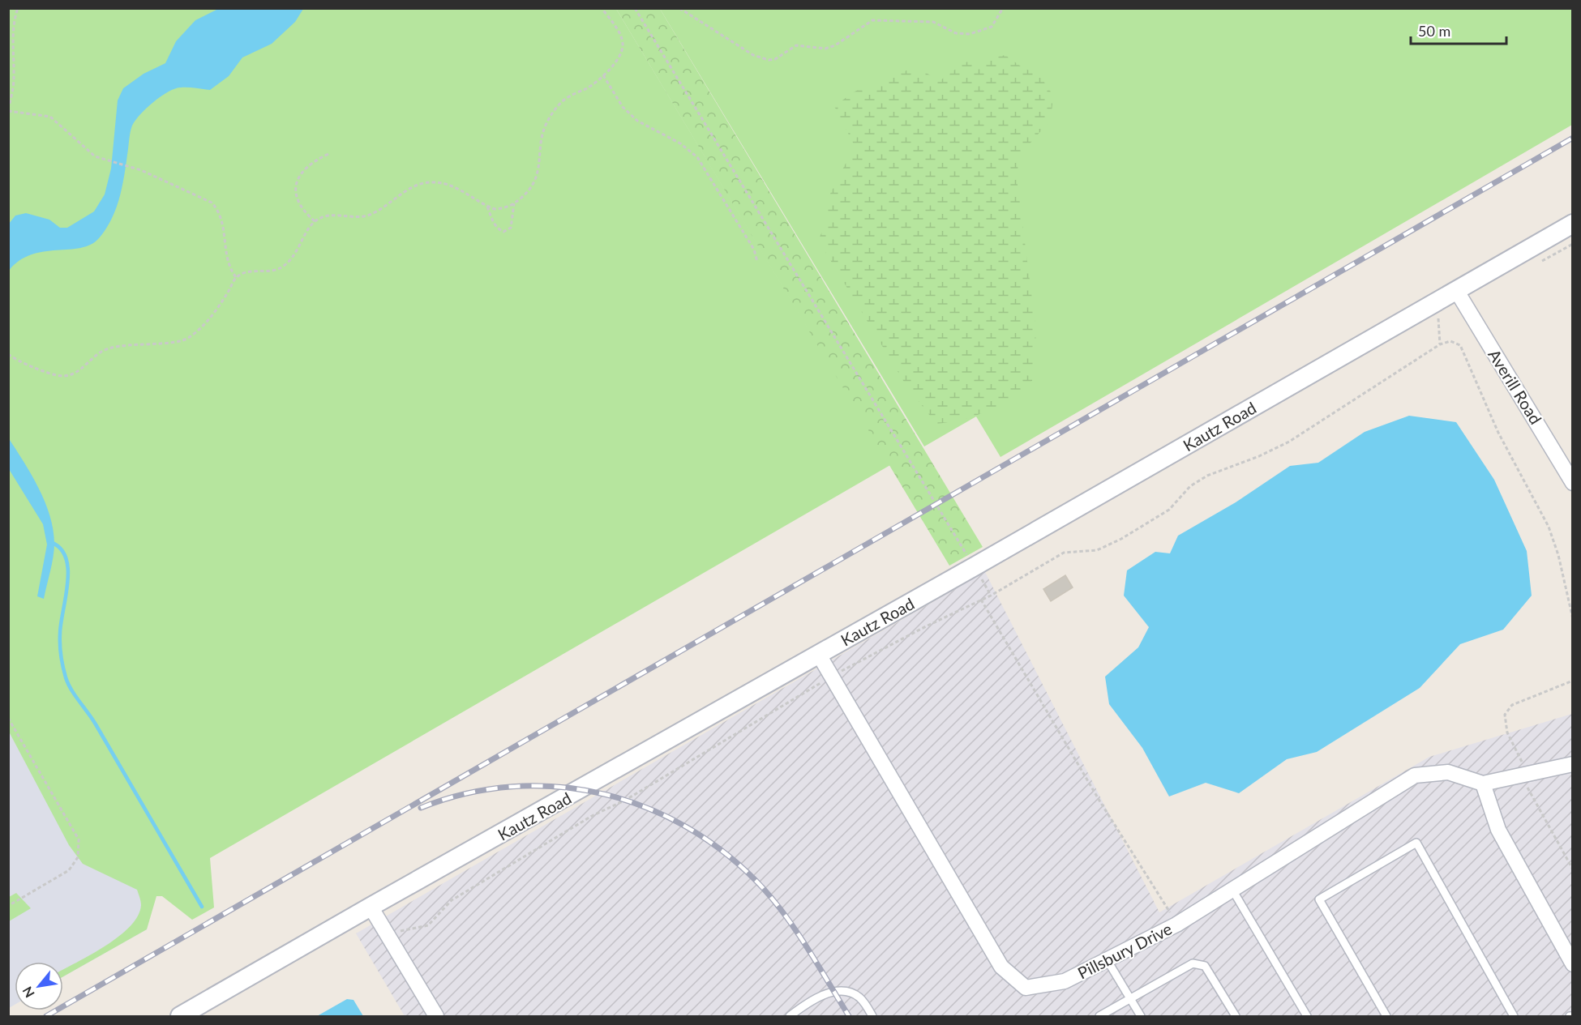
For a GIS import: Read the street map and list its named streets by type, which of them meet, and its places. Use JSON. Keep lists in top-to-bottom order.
{
  "streets": {
    "street": ["Averill Road", "Kautz Road", "Pillsbury Drive"]
  },
  "crossings": [
    ["Averill Road", "Kautz Road"],
    ["Kautz Road", "Pillsbury Drive"]
  ],
  "scale_bar": "50 m",
  "north": "bottom left"
}
